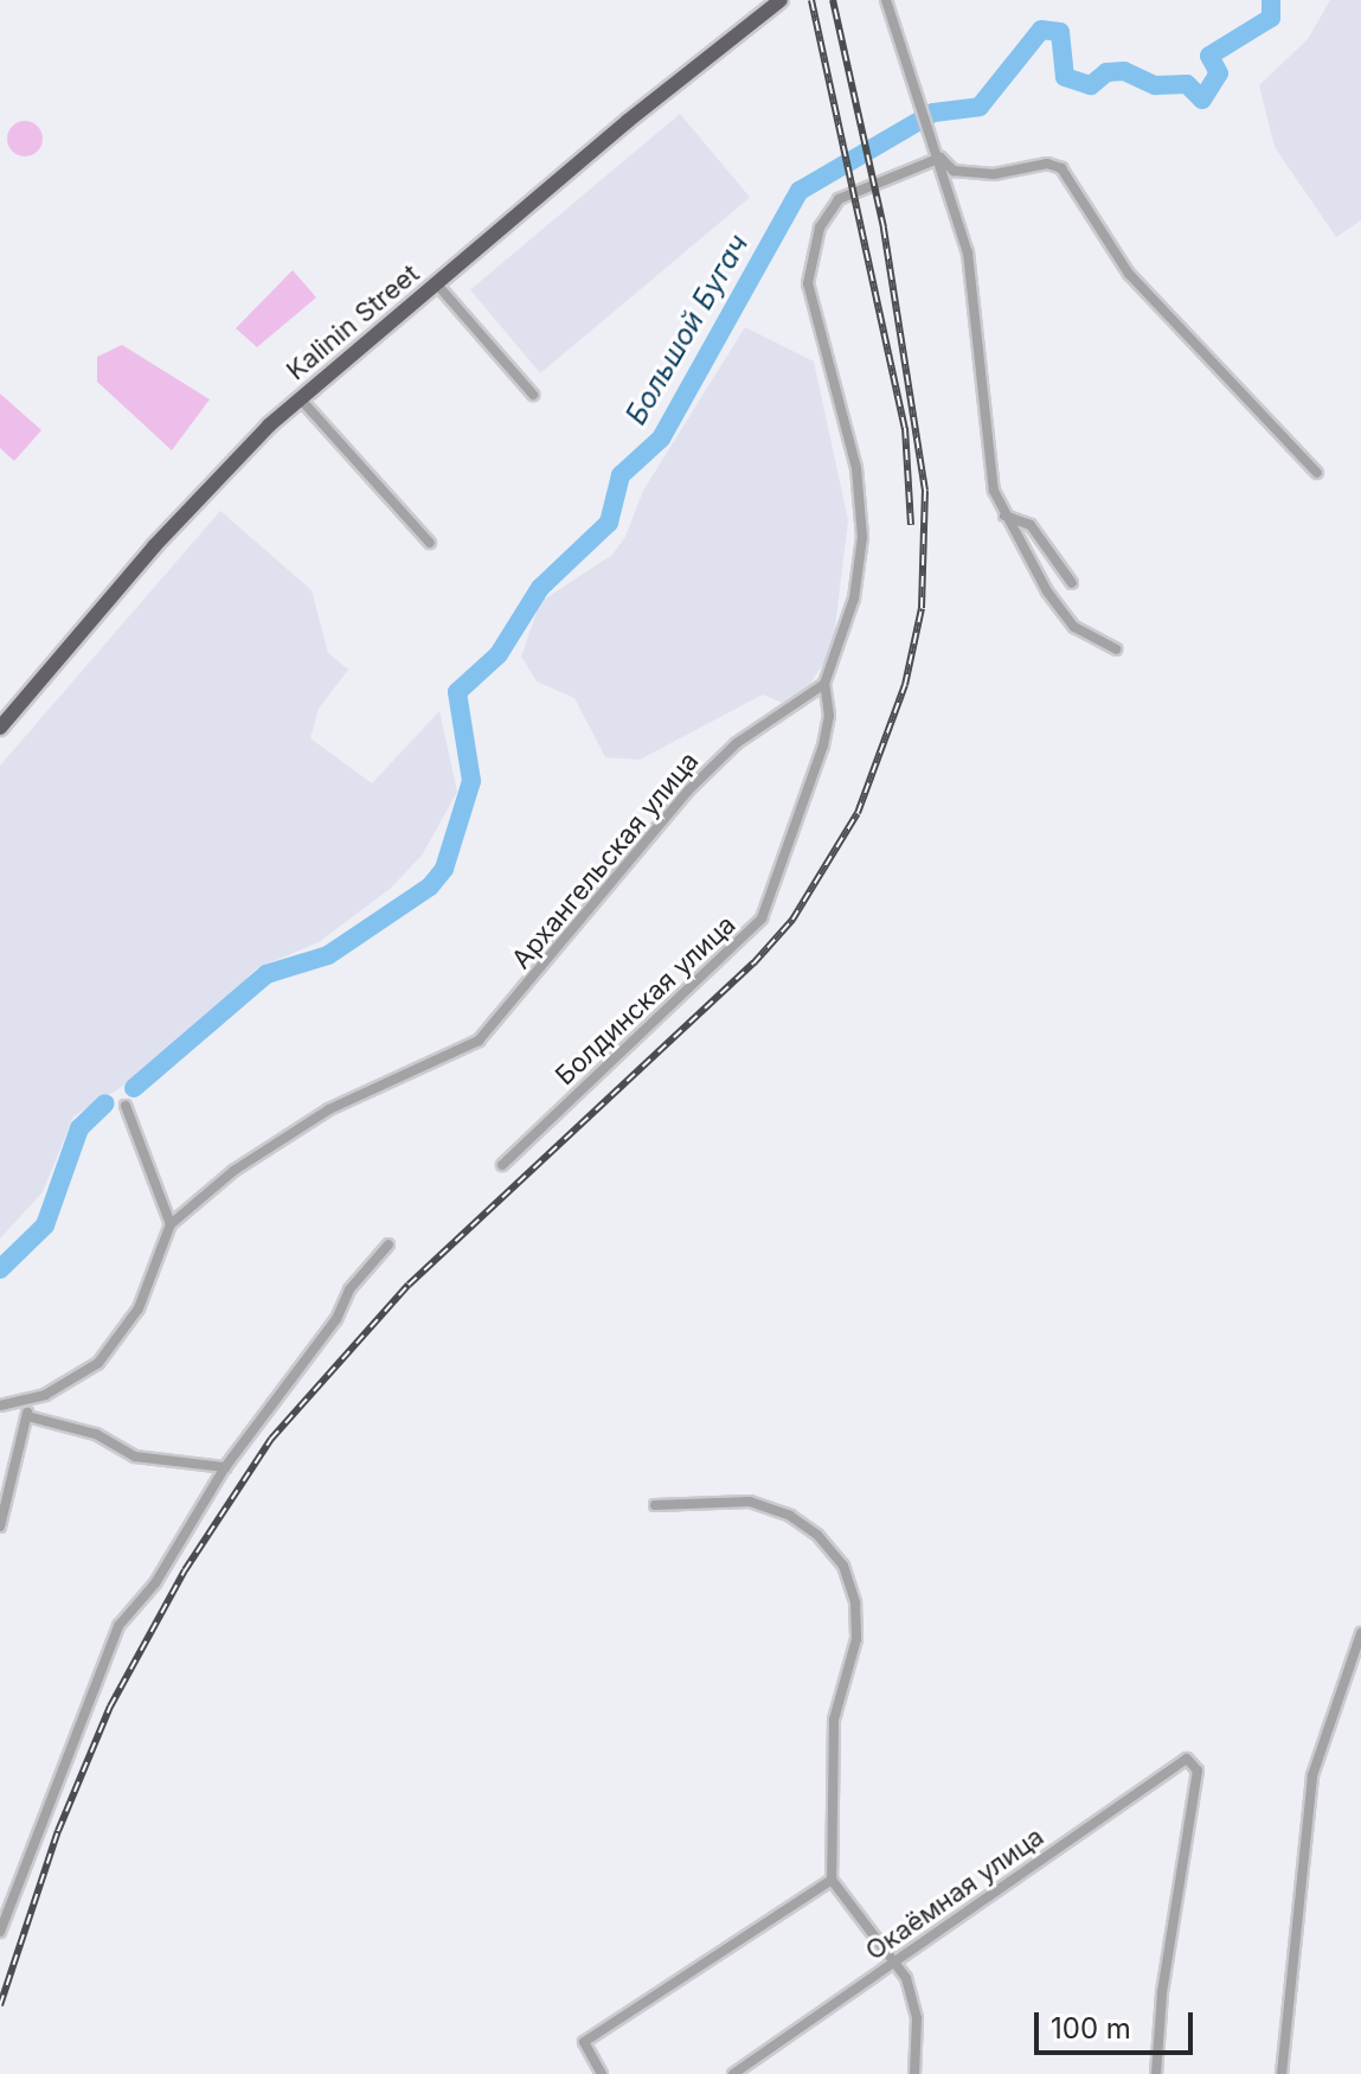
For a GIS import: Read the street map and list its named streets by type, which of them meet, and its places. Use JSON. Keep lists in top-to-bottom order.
{
  "streets": {
    "main road": ["Kalinin Street"],
    "street": ["Архангельская улица", "Болдинская улица", "Окаёмная улица"]
  },
  "crossings": [
    ["Архангельская улица", "Болдинская улица"]
  ],
  "water": ["Большой Бугач"],
  "scale_bar": "100 m"
}
